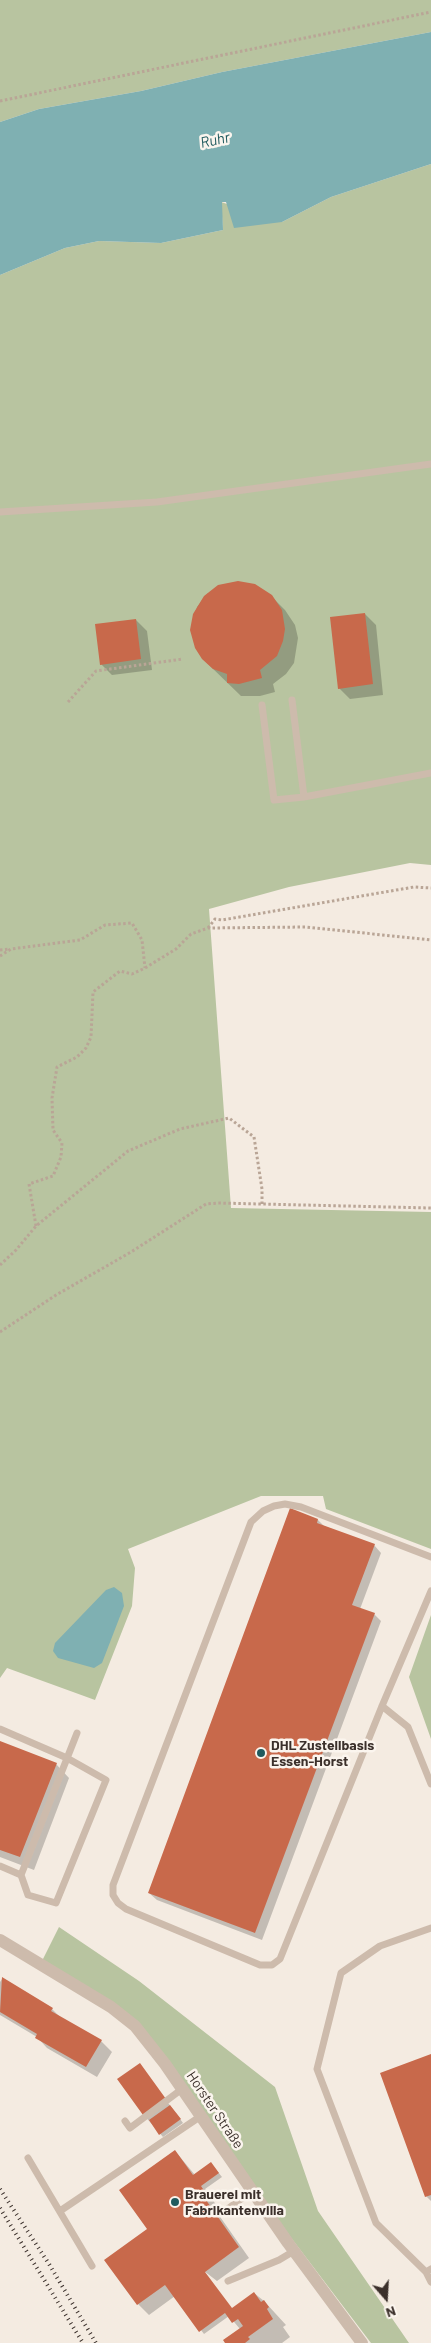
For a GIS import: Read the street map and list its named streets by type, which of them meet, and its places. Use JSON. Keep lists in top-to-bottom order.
{
  "streets": {
    "street": ["Horster Straße"]
  },
  "water": ["Ruhr"],
  "places": ["DHL Zustellbasis Essen-Horst", "Brauerei mit Fabrikantenvilla"],
  "north": "bottom"
}
